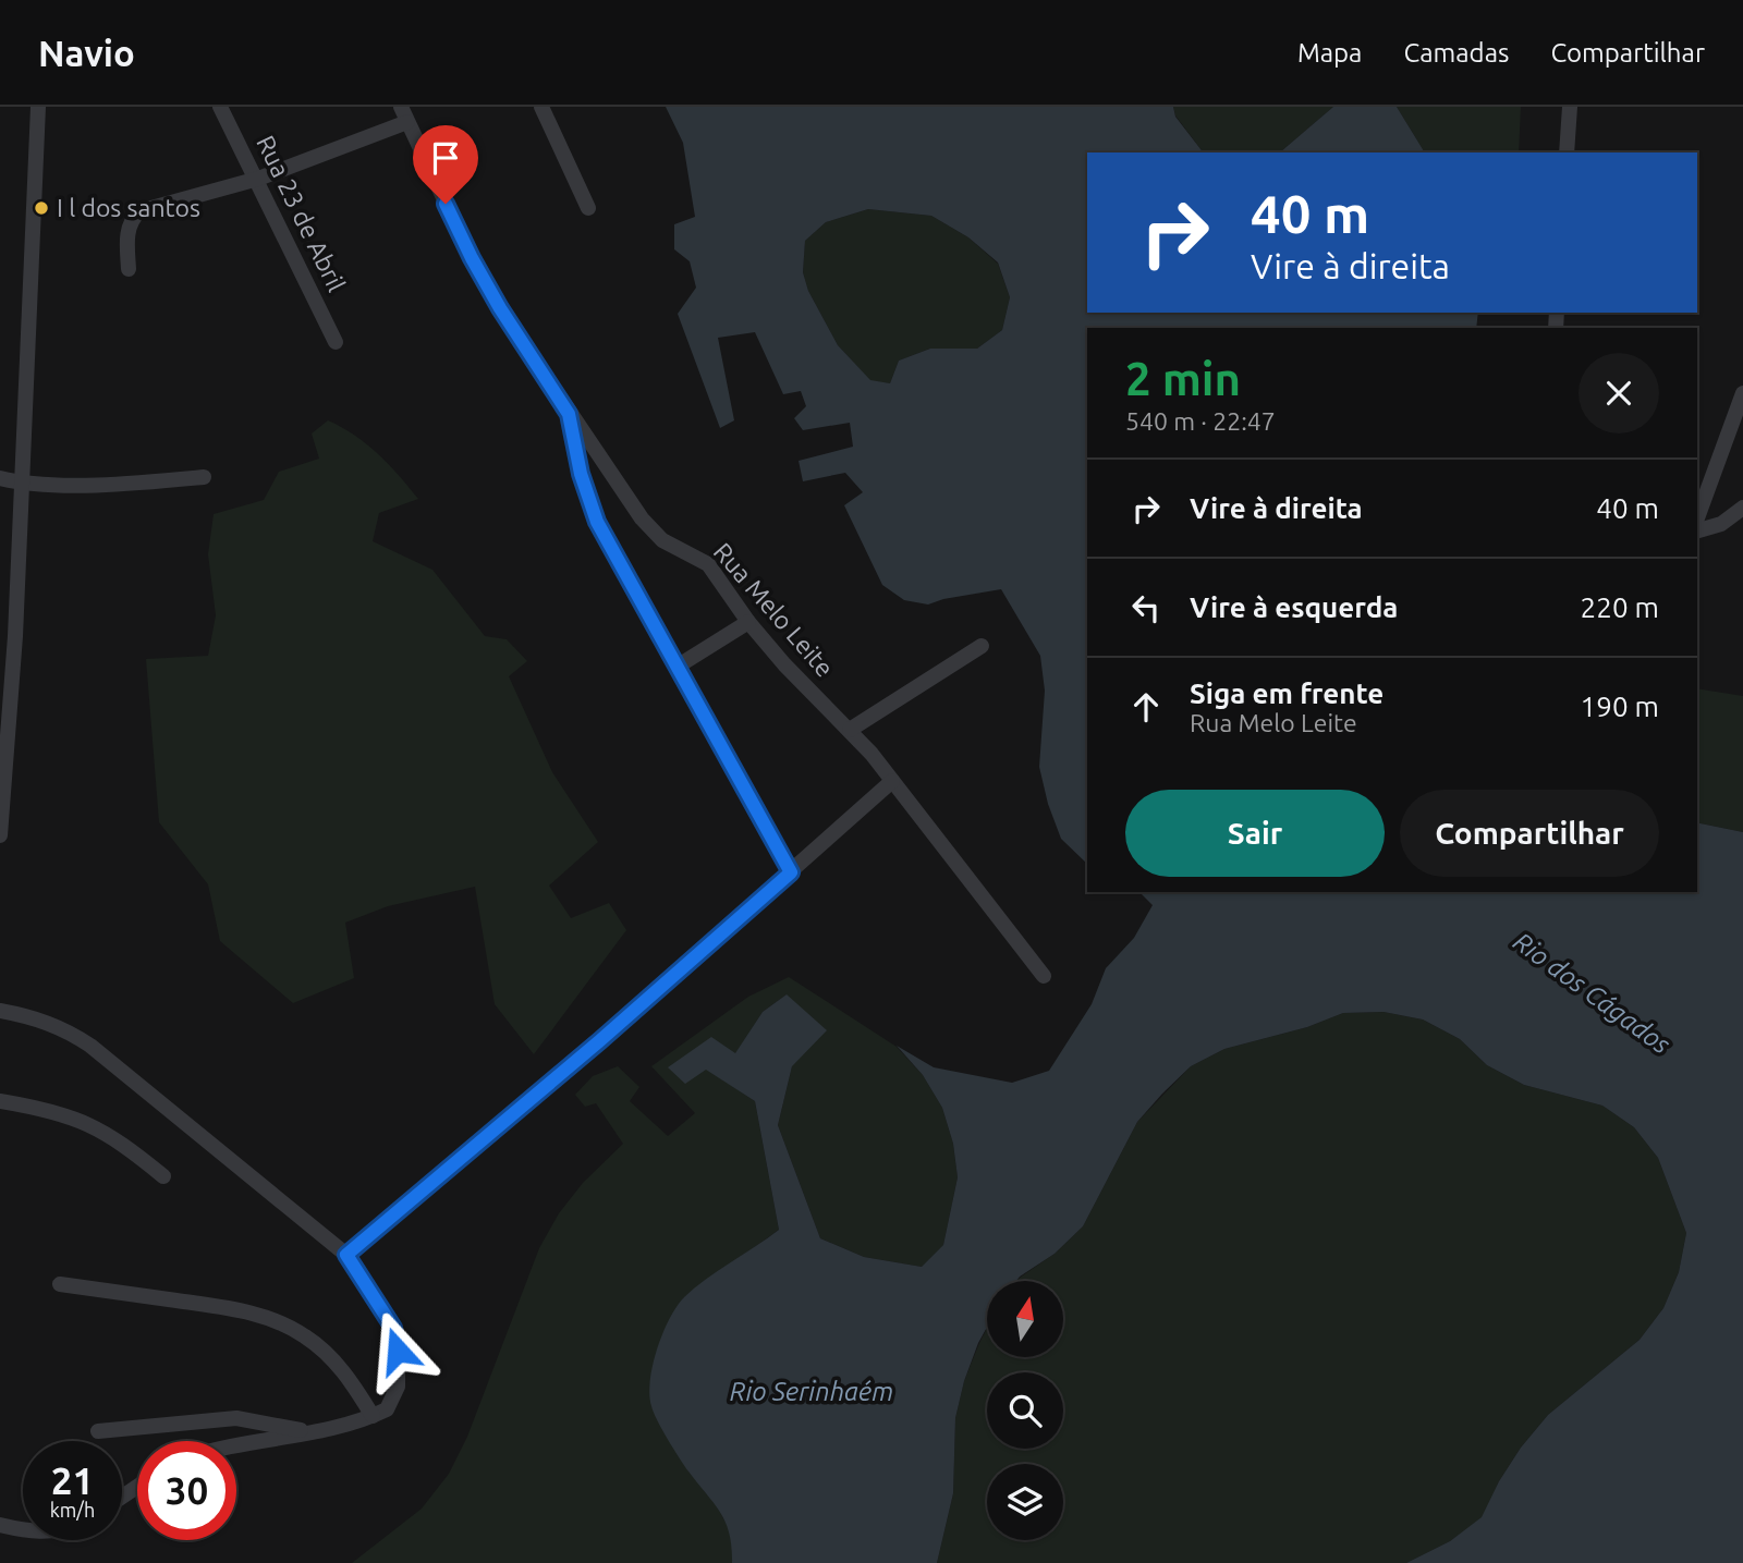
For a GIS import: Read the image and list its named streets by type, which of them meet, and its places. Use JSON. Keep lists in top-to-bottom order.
{
  "streets": {
    "street": ["Rua 23 de Abril", "Rua Melo Leite"]
  },
  "water": ["Rio dos Cágados", "Rio Serinhaém"],
  "places": ["I l dos santos"],
  "north": "top",
  "page": {
    "header": "Navio",
    "nav": ["Mapa", "Camadas", "Compartilhar"],
    "turn": ["40 m", "Vire à direita"],
    "heading": ["2 min", "540 m · 22:47"],
    "list": [
      {
        "name": "Vire à direita",
        "value": "40 m"
      },
      {
        "name": "Vire à esquerda",
        "value": "220 m"
      },
      {
        "name": "Siga em frente",
        "note": "Rua Melo Leite",
        "value": "190 m"
      }
    ],
    "buttons": ["Sair", "Compartilhar"],
    "speed": "21 km/h",
    "limit": "30"
  }
}
